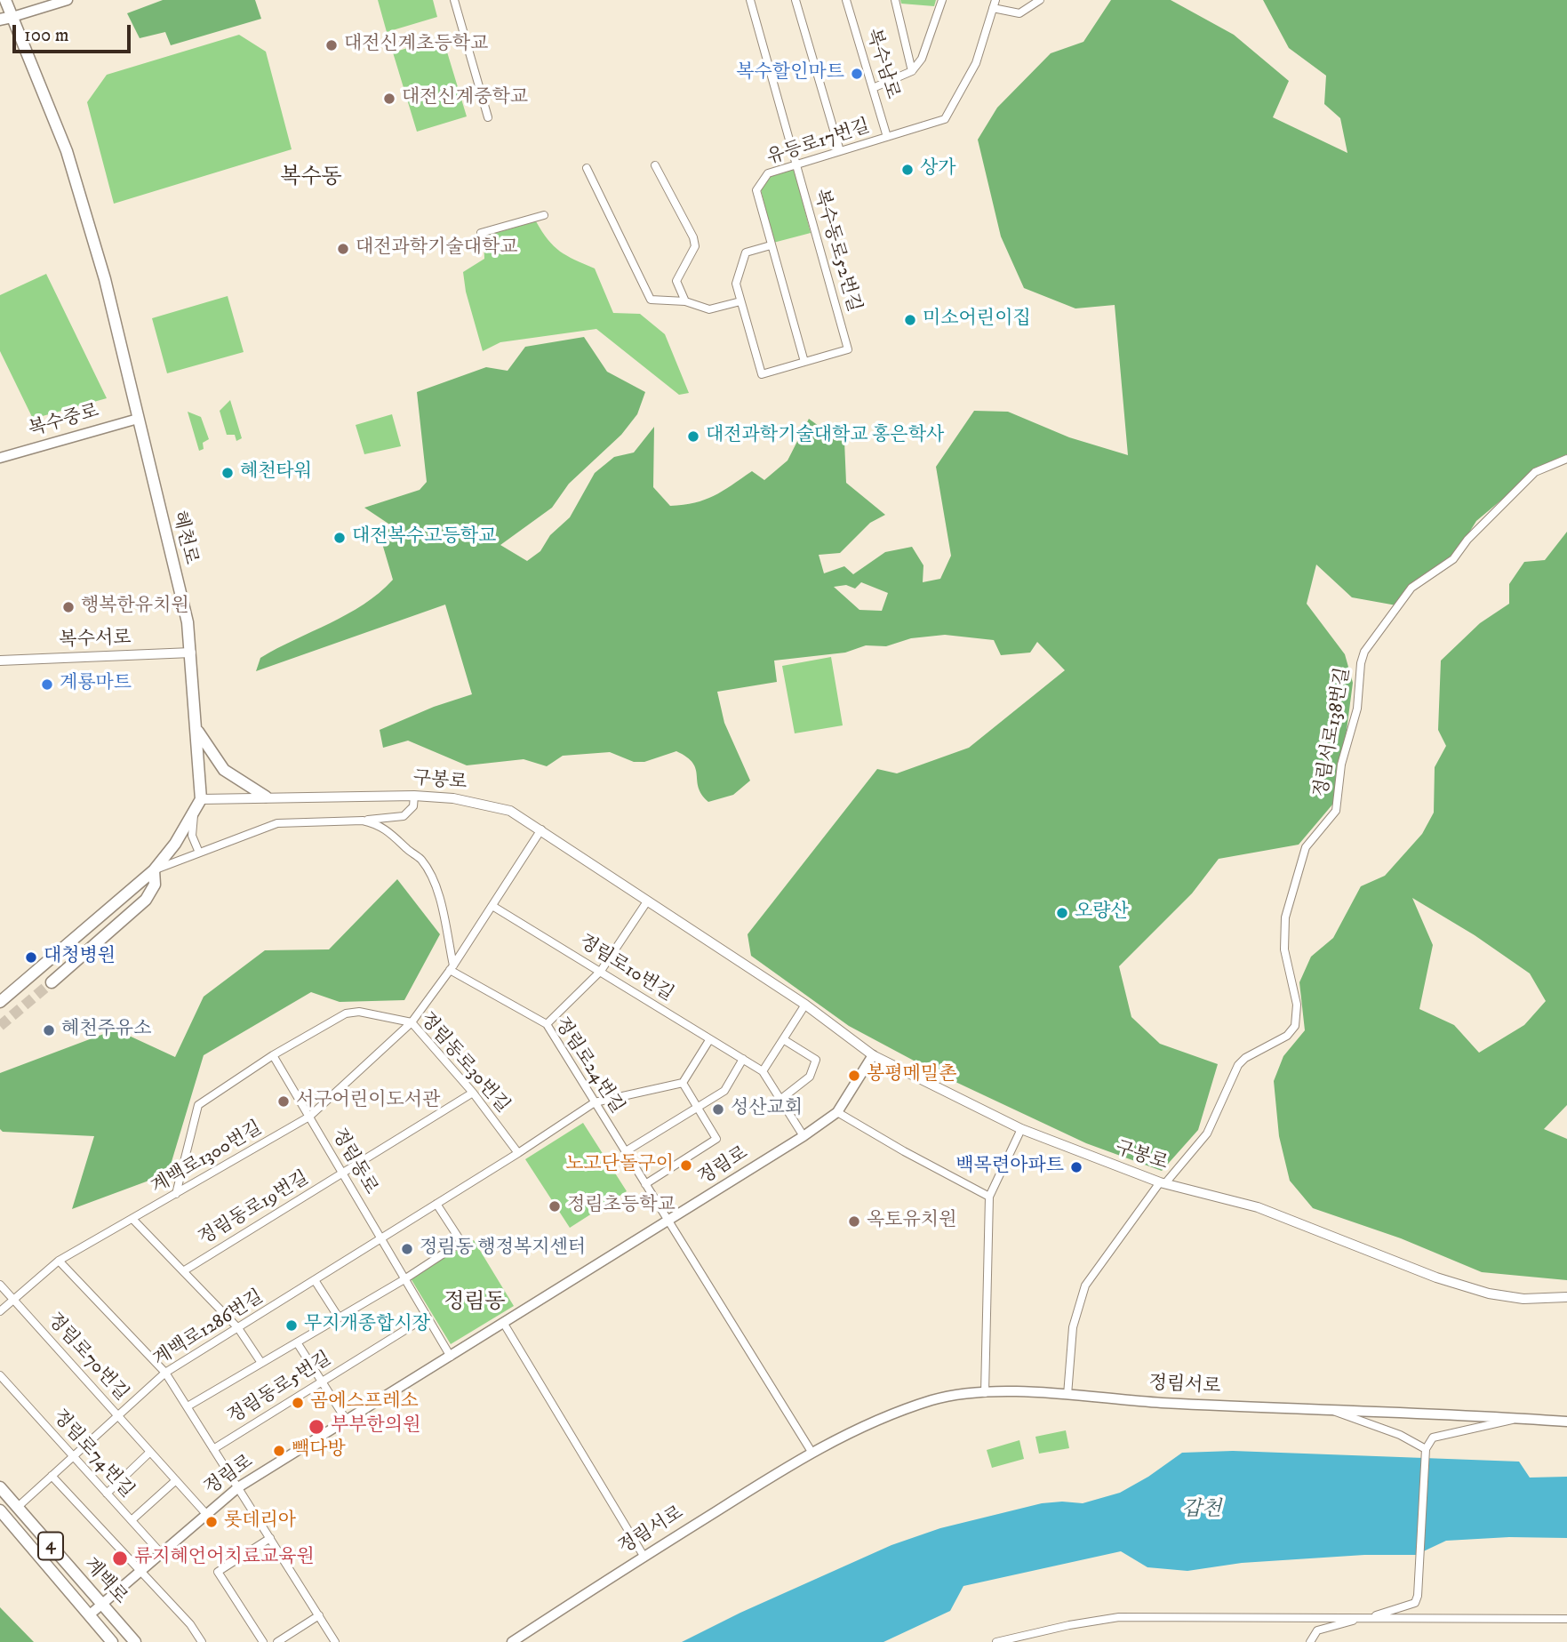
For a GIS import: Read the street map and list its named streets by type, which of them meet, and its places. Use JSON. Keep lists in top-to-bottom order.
{
  "streets": {
    "main road": [
      "복수중로",
      "혜천로",
      "정림로",
      "정림서로",
      "4",
      "계백로"
    ],
    "street": [
      "복수남로",
      "유등로17번길",
      "복수동로52번길",
      "복수서로",
      "정림서로138번길",
      "구봉로",
      "정림로10번길",
      "정림동로30번길",
      "정림로24번길",
      "계백로1300번길",
      "정림동로",
      "정림동로19번길",
      "계백로1286번길",
      "정림로70번길",
      "정림동로5번길",
      "정림로74번길"
    ]
  },
  "crossings": [
    ["복수남로", "유등로17번길"],
    ["유등로17번길", "복수동로52번길"],
    ["복수중로", "혜천로"],
    ["혜천로", "복수서로"],
    ["혜천로", "구봉로"],
    ["정림서로138번길", "구봉로"],
    ["정림서로138번길", "정림서로"],
    ["구봉로", "계백로1300번길"],
    ["구봉로", "정림로"],
    ["정림로10번길", "계백로1300번길"],
    ["정림로10번길", "정림로"],
    ["정림동로30번길", "계백로1300번길"],
    ["정림동로30번길", "정림동로"],
    ["정림동로30번길", "정림동로19번길"],
    ["정림동로30번길", "계백로1286번길"],
    ["정림로24번길", "계백로1300번길"],
    ["정림로24번길", "정림로"],
    ["정림로24번길", "계백로1286번길"],
    ["계백로1300번길", "정림동로"],
    ["계백로1300번길", "정림로70번길"],
    ["정림동로", "정림로"],
    ["정림동로", "정림동로19번길"],
    ["정림동로", "계백로1286번길"],
    ["정림동로", "정림동로5번길"],
    ["정림로", "계백로1286번길"],
    ["정림로", "정림로70번길"],
    ["정림로", "정림로74번길"],
    ["정림로", "계백로"],
    ["계백로1286번길", "정림로70번길"],
    ["계백로1286번길", "정림로74번길"],
    ["계백로1286번길", "계백로"]
  ],
  "districts": ["복수동", "정림동"],
  "water": ["갑천"],
  "places": [
    "대전신계초등학교",
    "복수할인마트",
    "대전신계중학교",
    "상가",
    "대전과학기술대학교",
    "미소어린이집",
    "대전과학기술대학교 홍은학사",
    "혜천타워",
    "대전복수고등학교",
    "행복한유치원",
    "계룡마트",
    "오량산",
    "대청병원",
    "혜천주유소",
    "봉평메밀촌",
    "서구어린이도서관",
    "성산교회",
    "노고단돌구이",
    "백목련아파트",
    "정림초등학교",
    "옥토유치원",
    "정림동 행정복지센터",
    "무지개종합시장",
    "곰에스프레소",
    "부부한의원",
    "빽다방",
    "롯데리아",
    "류지혜언어치료교육원"
  ],
  "scale_bar": "100 m"
}
